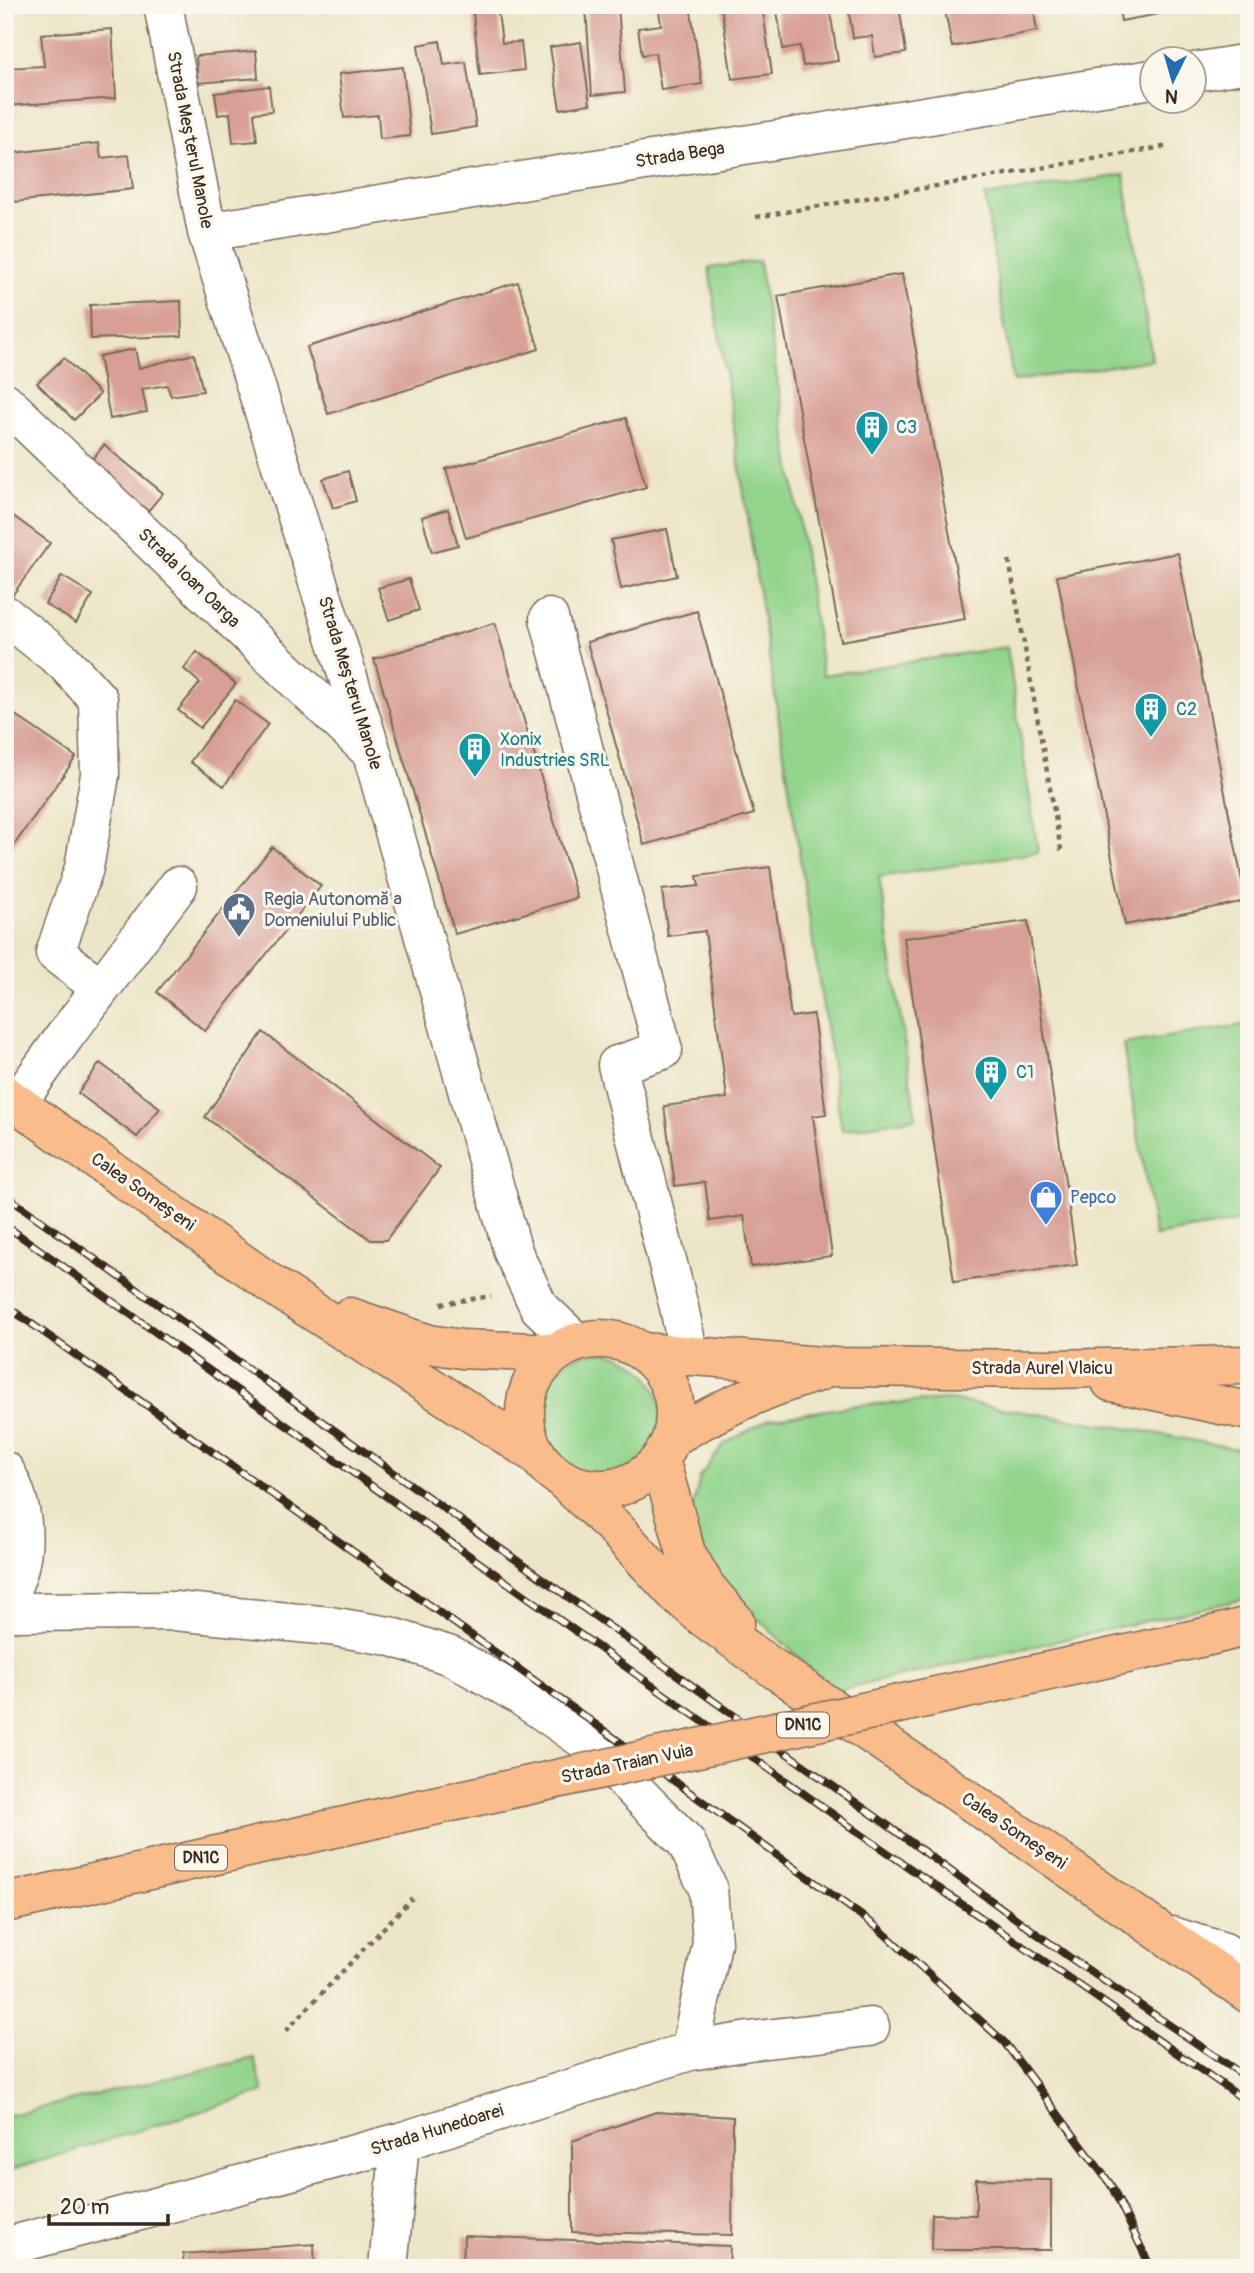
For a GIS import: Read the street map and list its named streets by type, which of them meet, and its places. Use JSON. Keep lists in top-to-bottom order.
{
  "streets": {
    "main road": [
      "Calea Someșeni",
      "Strada Aurel Vlaicu",
      "DN1C",
      "Strada Traian Vuia"
    ],
    "street": [
      "Strada Meșterul Manole",
      "Strada Bega",
      "Strada Ioan Oarga",
      "Strada Hunedoarei"
    ]
  },
  "crossings": [
    ["Strada Meșterul Manole", "Strada Bega"],
    ["Strada Meșterul Manole", "Strada Ioan Oarga"],
    ["Strada Meșterul Manole", "Calea Someșeni"],
    ["Strada Meșterul Manole", "Strada Aurel Vlaicu"],
    ["Calea Someșeni", "Strada Aurel Vlaicu"]
  ],
  "places": {
    "building": [
      "C3",
      "C2",
      "Xonix Industries SRL",
      "C1"
    ],
    "public building": ["Regia Autonomă a Domeniului Public"],
    "shop": ["Pepco"]
  },
  "scale_bar": "20 m",
  "north": "bottom"
}
